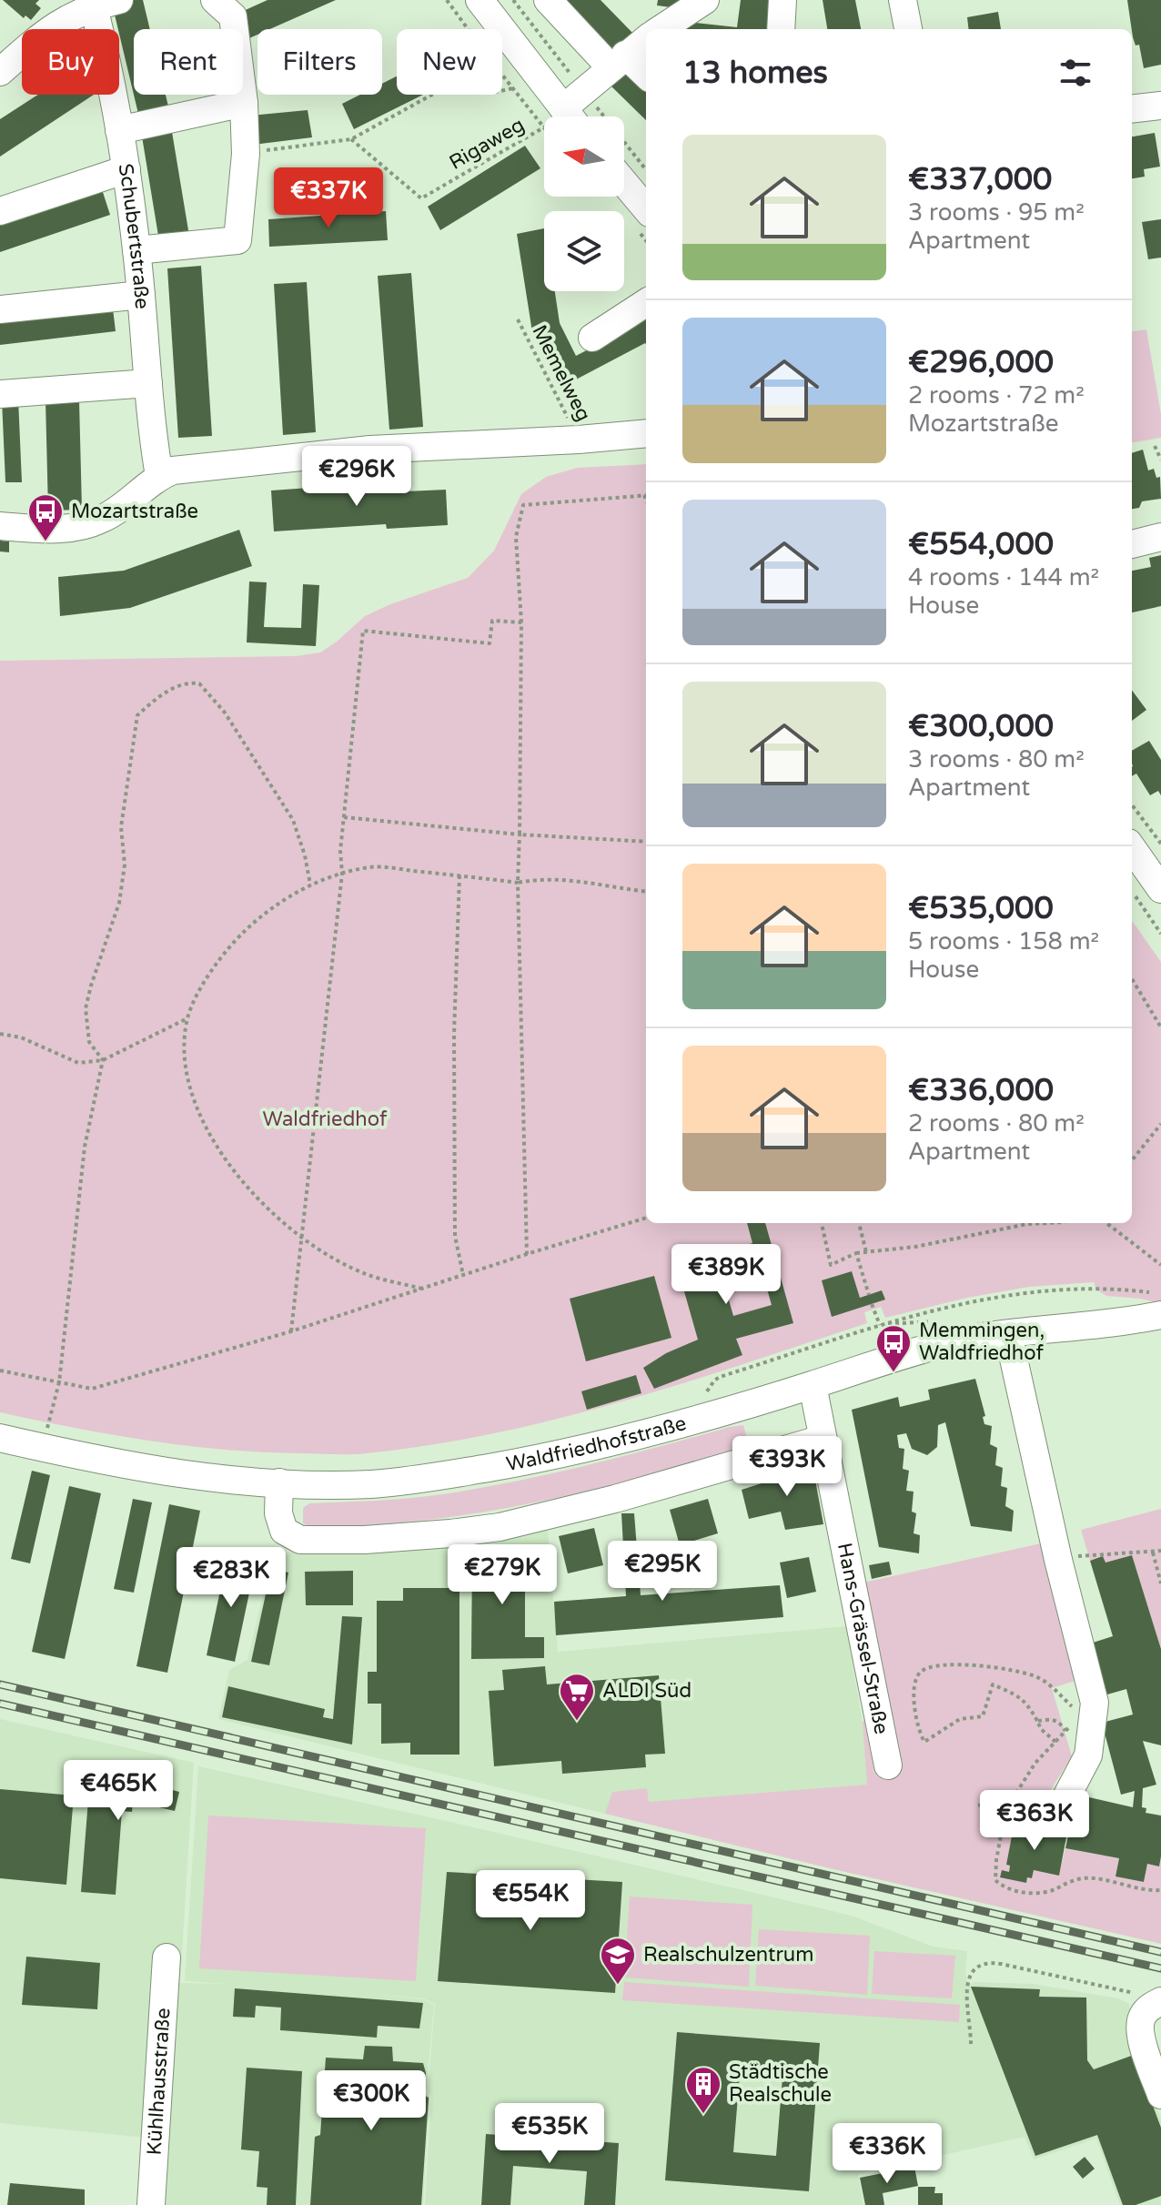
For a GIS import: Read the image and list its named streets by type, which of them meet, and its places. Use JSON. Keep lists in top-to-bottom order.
{
  "streets": {
    "street": [
      "Schubertstraße",
      "Waldfriedhofstraße",
      "Hans-Grässel-Straße",
      "Kühlhausstraße"
    ],
    "path": ["Rigaweg", "Memelweg"]
  },
  "crossings": [
    ["Waldfriedhofstraße", "Hans-Grässel-Straße"]
  ],
  "parks": ["Waldfriedhof"],
  "places": {
    "bus stop": ["Mozartstraße", "Memmingen, Waldfriedhof"],
    "supermarket": ["ALDI Süd"],
    "school or university": ["Realschulzentrum"],
    "building": ["Städtische Realschule"]
  },
  "north": "left",
  "page": {
    "chip": [
      "Buy",
      "Rent",
      "Filters",
      "New"
    ],
    "heading": "13 homes",
    "list": [
      {
        "name": "€337,000",
        "note": "3 rooms · 95 m² · Apartment"
      },
      {
        "name": "€296,000",
        "note": "2 rooms · 72 m² · Mozartstraße"
      },
      {
        "name": "€554,000",
        "note": "4 rooms · 144 m² · House"
      },
      {
        "name": "€300,000",
        "note": "3 rooms · 80 m² · Apartment"
      },
      {
        "name": "€535,000",
        "note": "5 rooms · 158 m² · House"
      },
      {
        "name": "€336,000",
        "note": "2 rooms · 80 m² · Apartment"
      }
    ],
    "price": [
      "€337K",
      "€296K",
      "€389K",
      "€393K",
      "€295K",
      "€279K",
      "€283K",
      "€465K",
      "€363K",
      "€554K",
      "€300K",
      "€535K",
      "€336K"
    ]
  }
}
